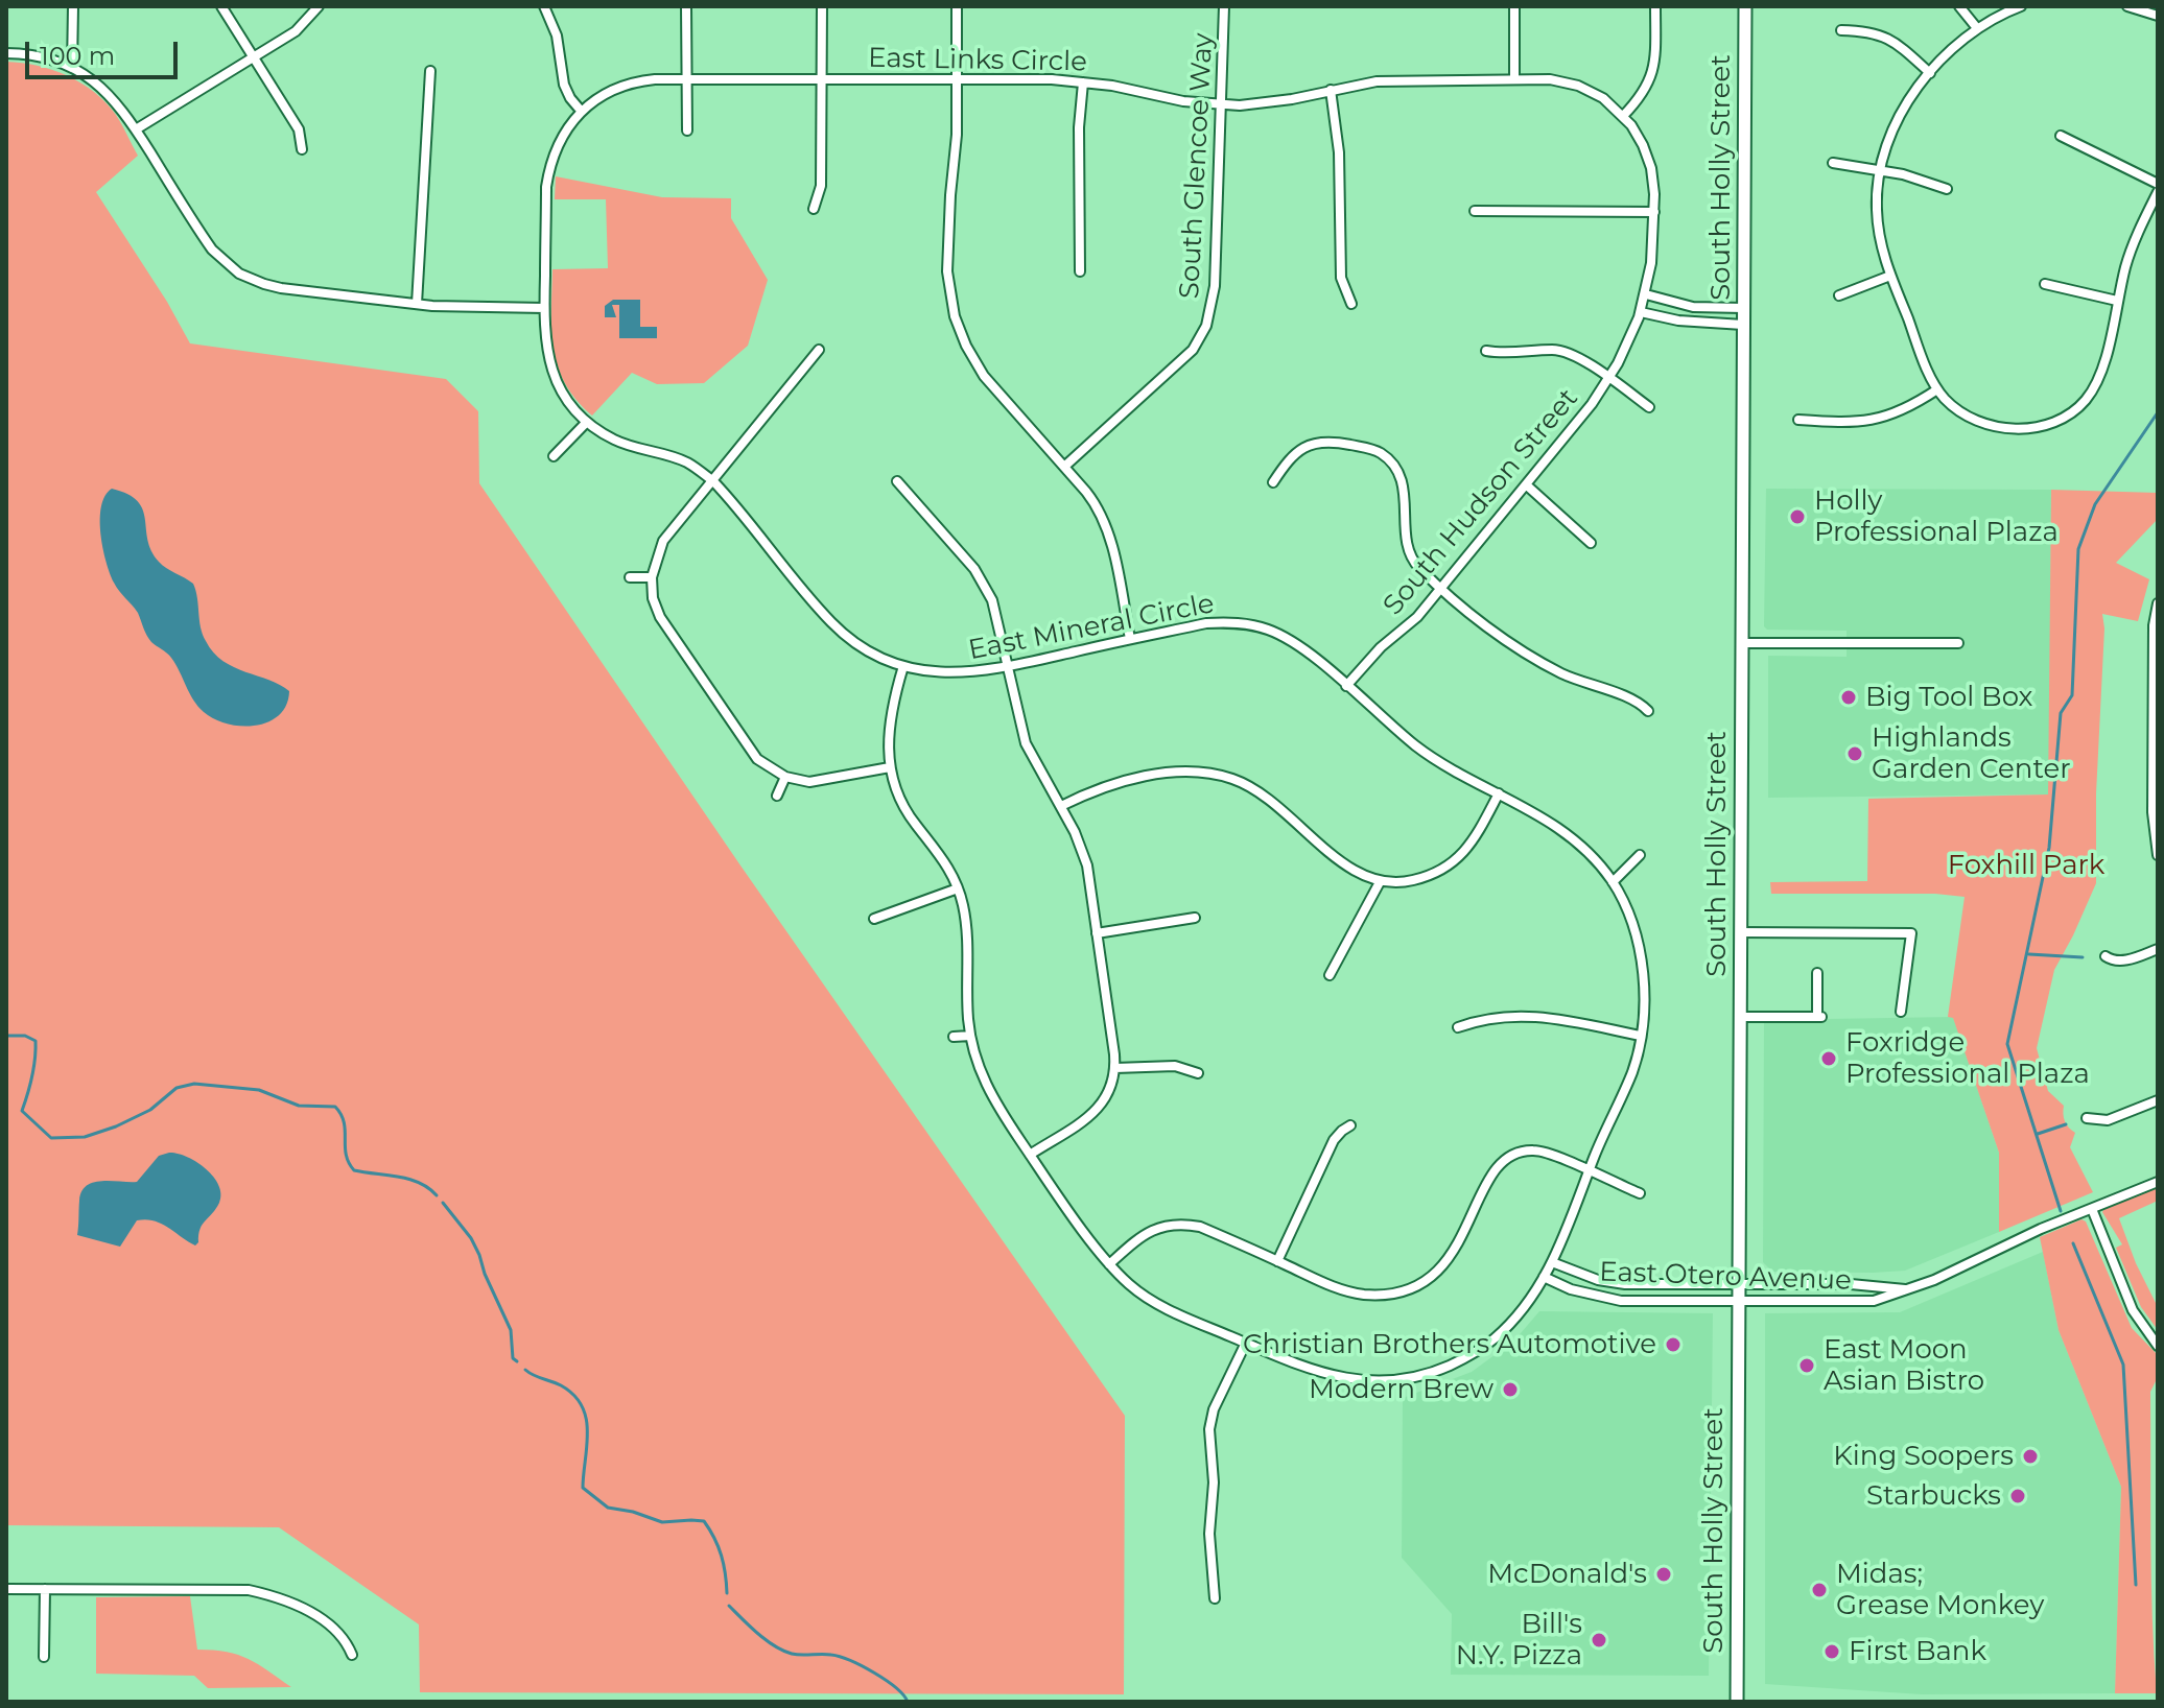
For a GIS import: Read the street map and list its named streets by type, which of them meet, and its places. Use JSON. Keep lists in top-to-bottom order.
{
  "streets": {
    "main road": ["South Holly Street"],
    "street": [
      "East Links Circle",
      "South Glencoe Way",
      "South Hudson Street",
      "East Mineral Circle",
      "East Otero Avenue"
    ]
  },
  "crossings": [
    ["East Links Circle", "South Glencoe Way"],
    ["East Links Circle", "South Hudson Street"],
    ["East Links Circle", "East Mineral Circle"],
    ["South Holly Street", "East Otero Avenue"],
    ["South Hudson Street", "East Mineral Circle"],
    ["East Mineral Circle", "East Otero Avenue"]
  ],
  "parks": ["Foxhill Park"],
  "places": [
    "Holly Professional Plaza",
    "Big Tool Box",
    "Highlands Garden Center",
    "Foxridge Professional Plaza",
    "Christian Brothers Automotive",
    "East Moon Asian Bistro",
    "Modern Brew",
    "King Soopers",
    "Starbucks",
    "McDonald's",
    "Midas; Grease Monkey",
    "Bill's N.Y. Pizza",
    "First Bank"
  ],
  "scale_bar": "100 m"
}
